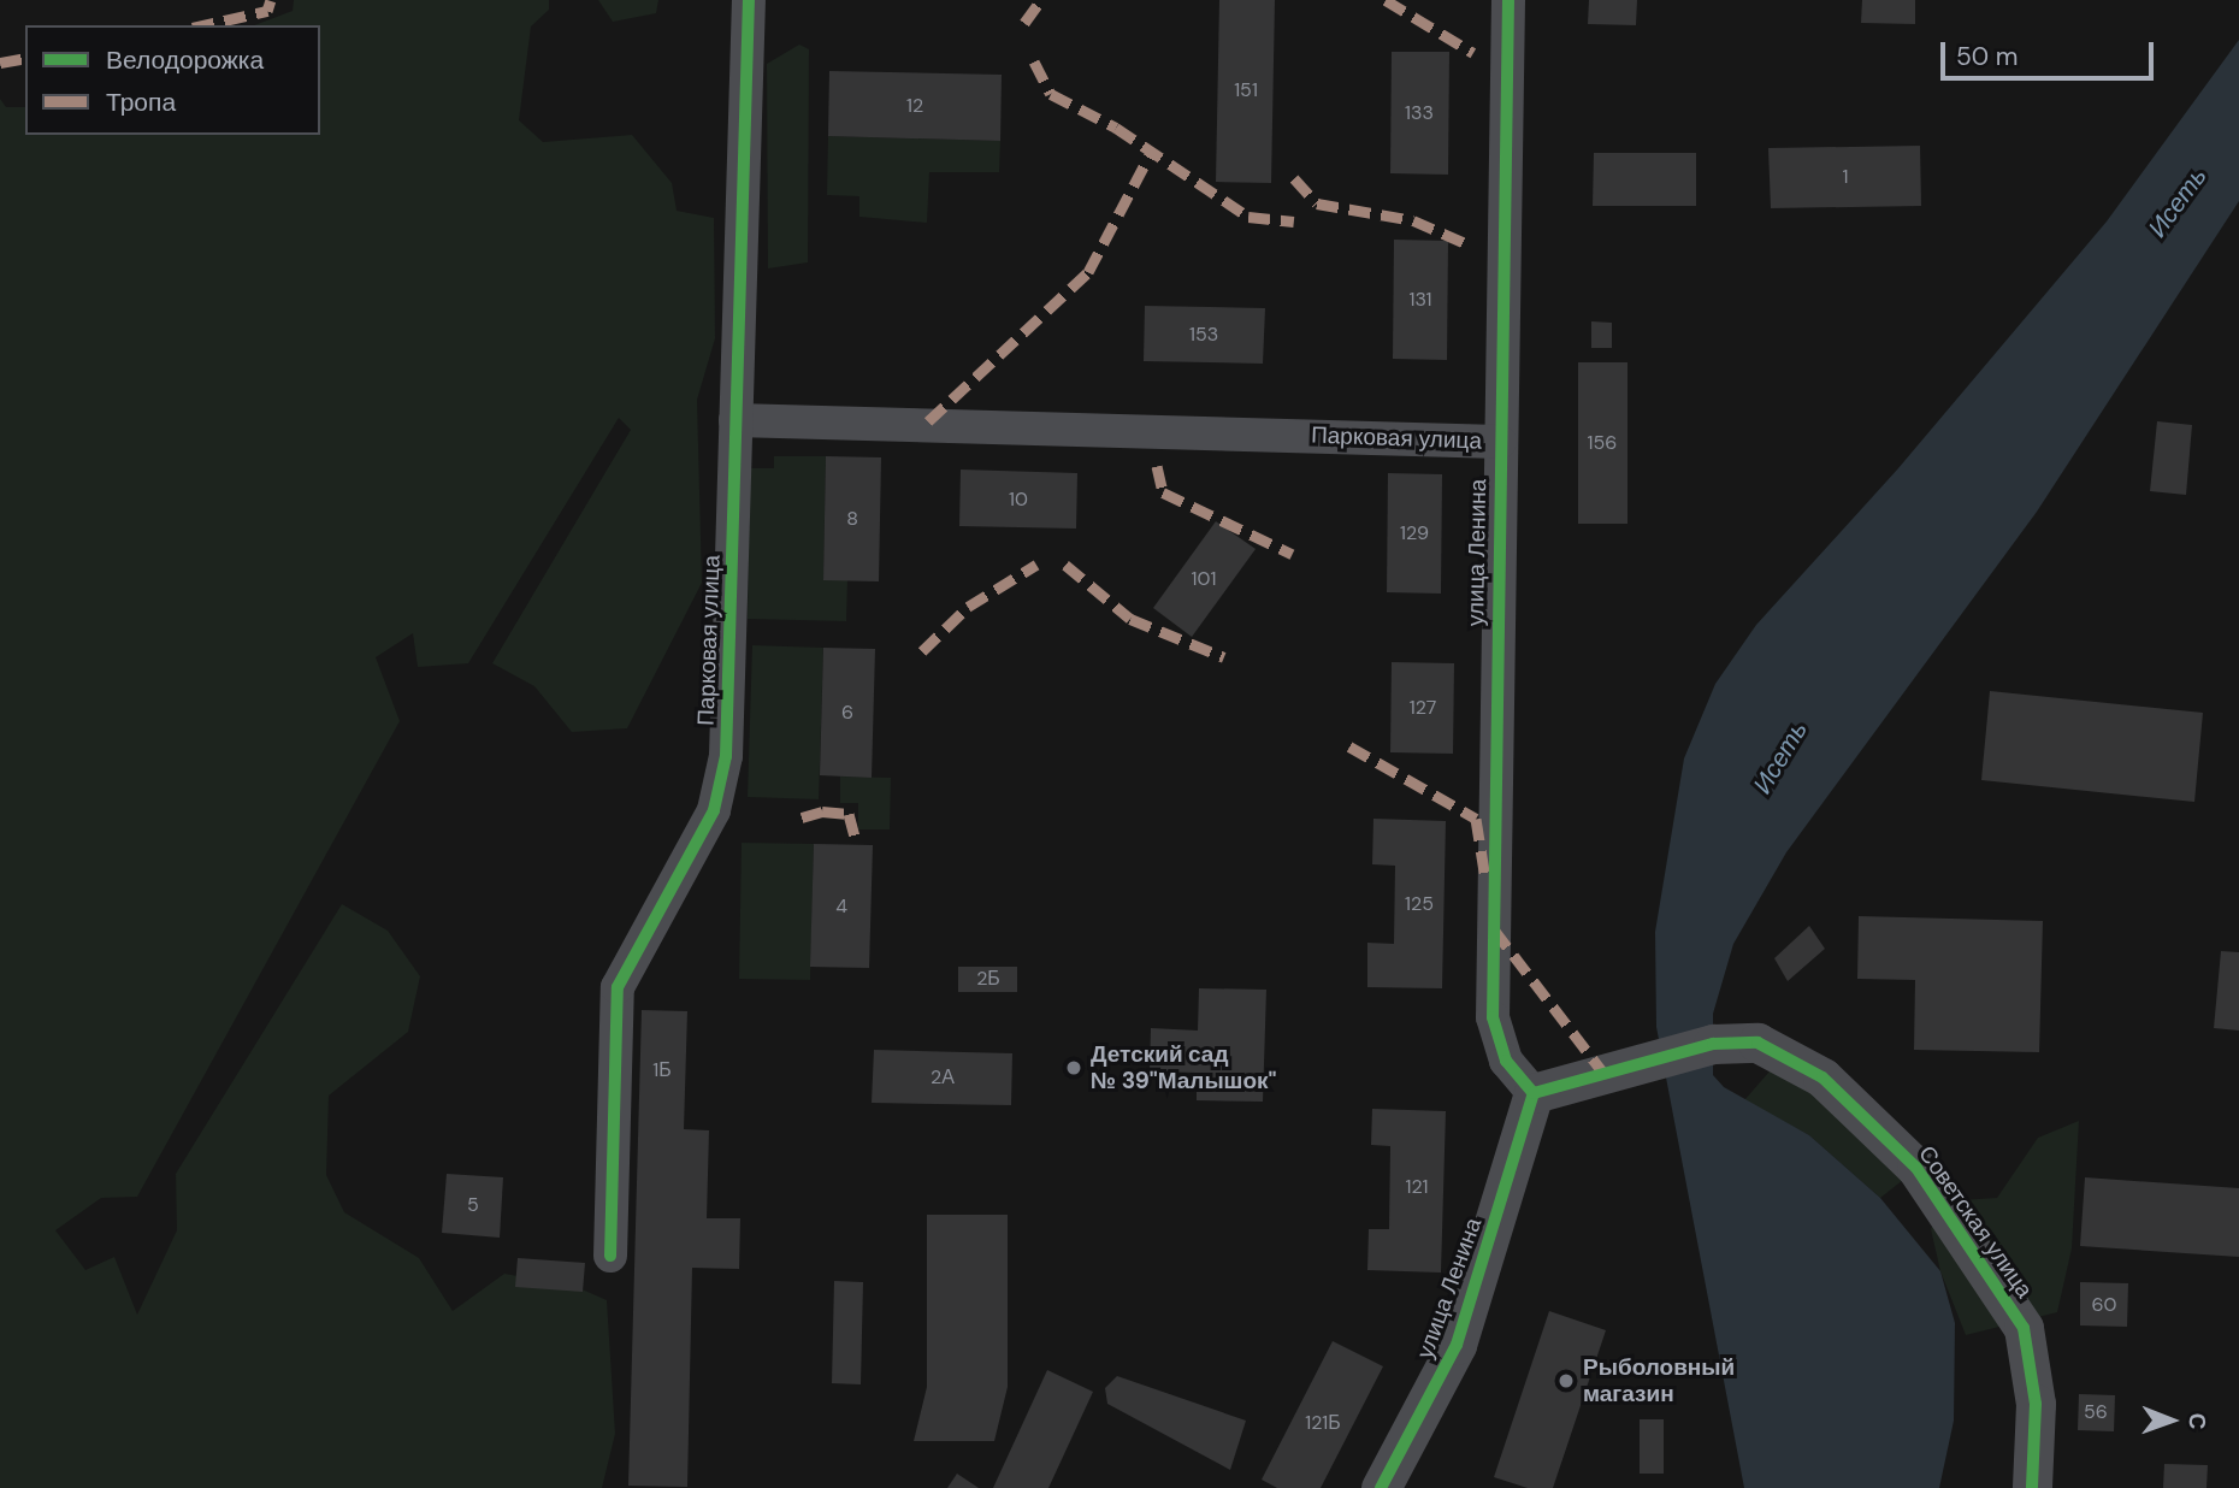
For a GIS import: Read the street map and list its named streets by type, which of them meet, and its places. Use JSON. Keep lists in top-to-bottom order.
{
  "streets": {
    "street": ["Парковая улица", "улица Ленина", "Советская улица"]
  },
  "crossings": [
    ["Парковая улица", "улица Ленина"],
    ["улица Ленина", "Советская улица"]
  ],
  "water": ["Исеть"],
  "places": ["Детский сад № 39\"Малышок\"", "Рыболовный магазин"],
  "house_numbers": [
    "151",
    "12",
    "133",
    "1",
    "131",
    "153",
    "156",
    "10",
    "8",
    "129",
    "101",
    "127",
    "6",
    "125",
    "4",
    "2Б",
    "1Б",
    "2А",
    "121",
    "5",
    "60",
    "56",
    "121Б"
  ],
  "legend": ["Велодорожка", "Тропа"],
  "scale_bar": "50 m",
  "north": "right"
}
